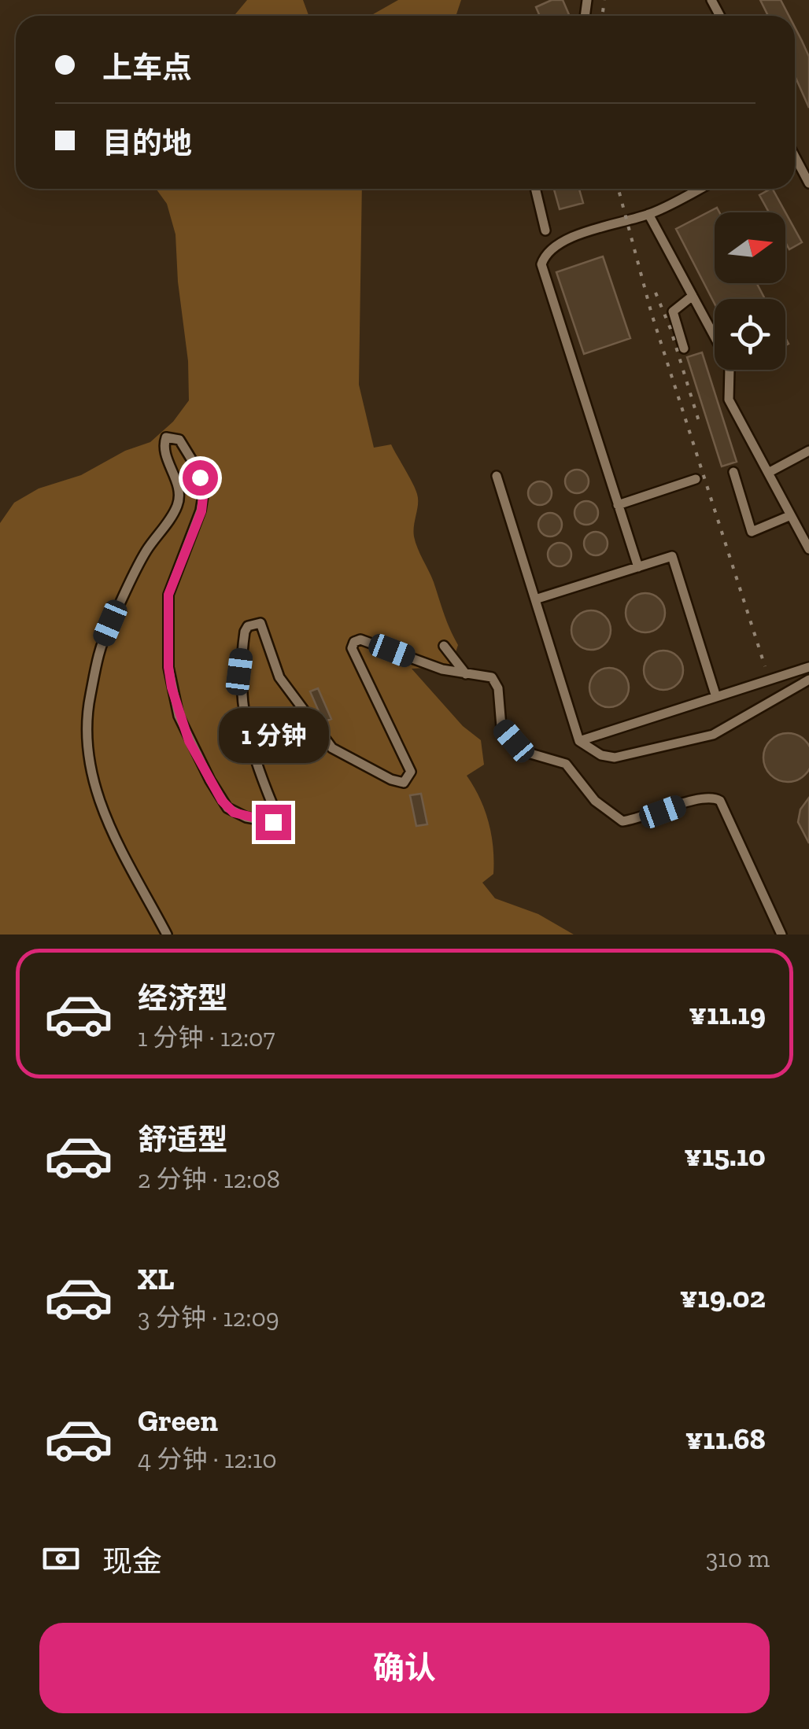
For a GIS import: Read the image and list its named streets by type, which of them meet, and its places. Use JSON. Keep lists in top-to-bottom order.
{
  "north": "right",
  "page": {
    "banner": ["上车点", "目的地"],
    "bubble": "1 分钟",
    "list": [
      {
        "name": "经济型",
        "note": "1 分钟 · 12:07",
        "value": "¥11.19"
      },
      {
        "name": "舒适型",
        "note": "2 分钟 · 12:08",
        "value": "¥15.10"
      },
      {
        "name": "XL",
        "note": "3 分钟 · 12:09",
        "value": "¥19.02"
      },
      {
        "name": "Green",
        "note": "4 分钟 · 12:10",
        "value": "¥11.68"
      }
    ],
    "pay": ["现金", "310 m"],
    "buttons": "确认"
  }
}
